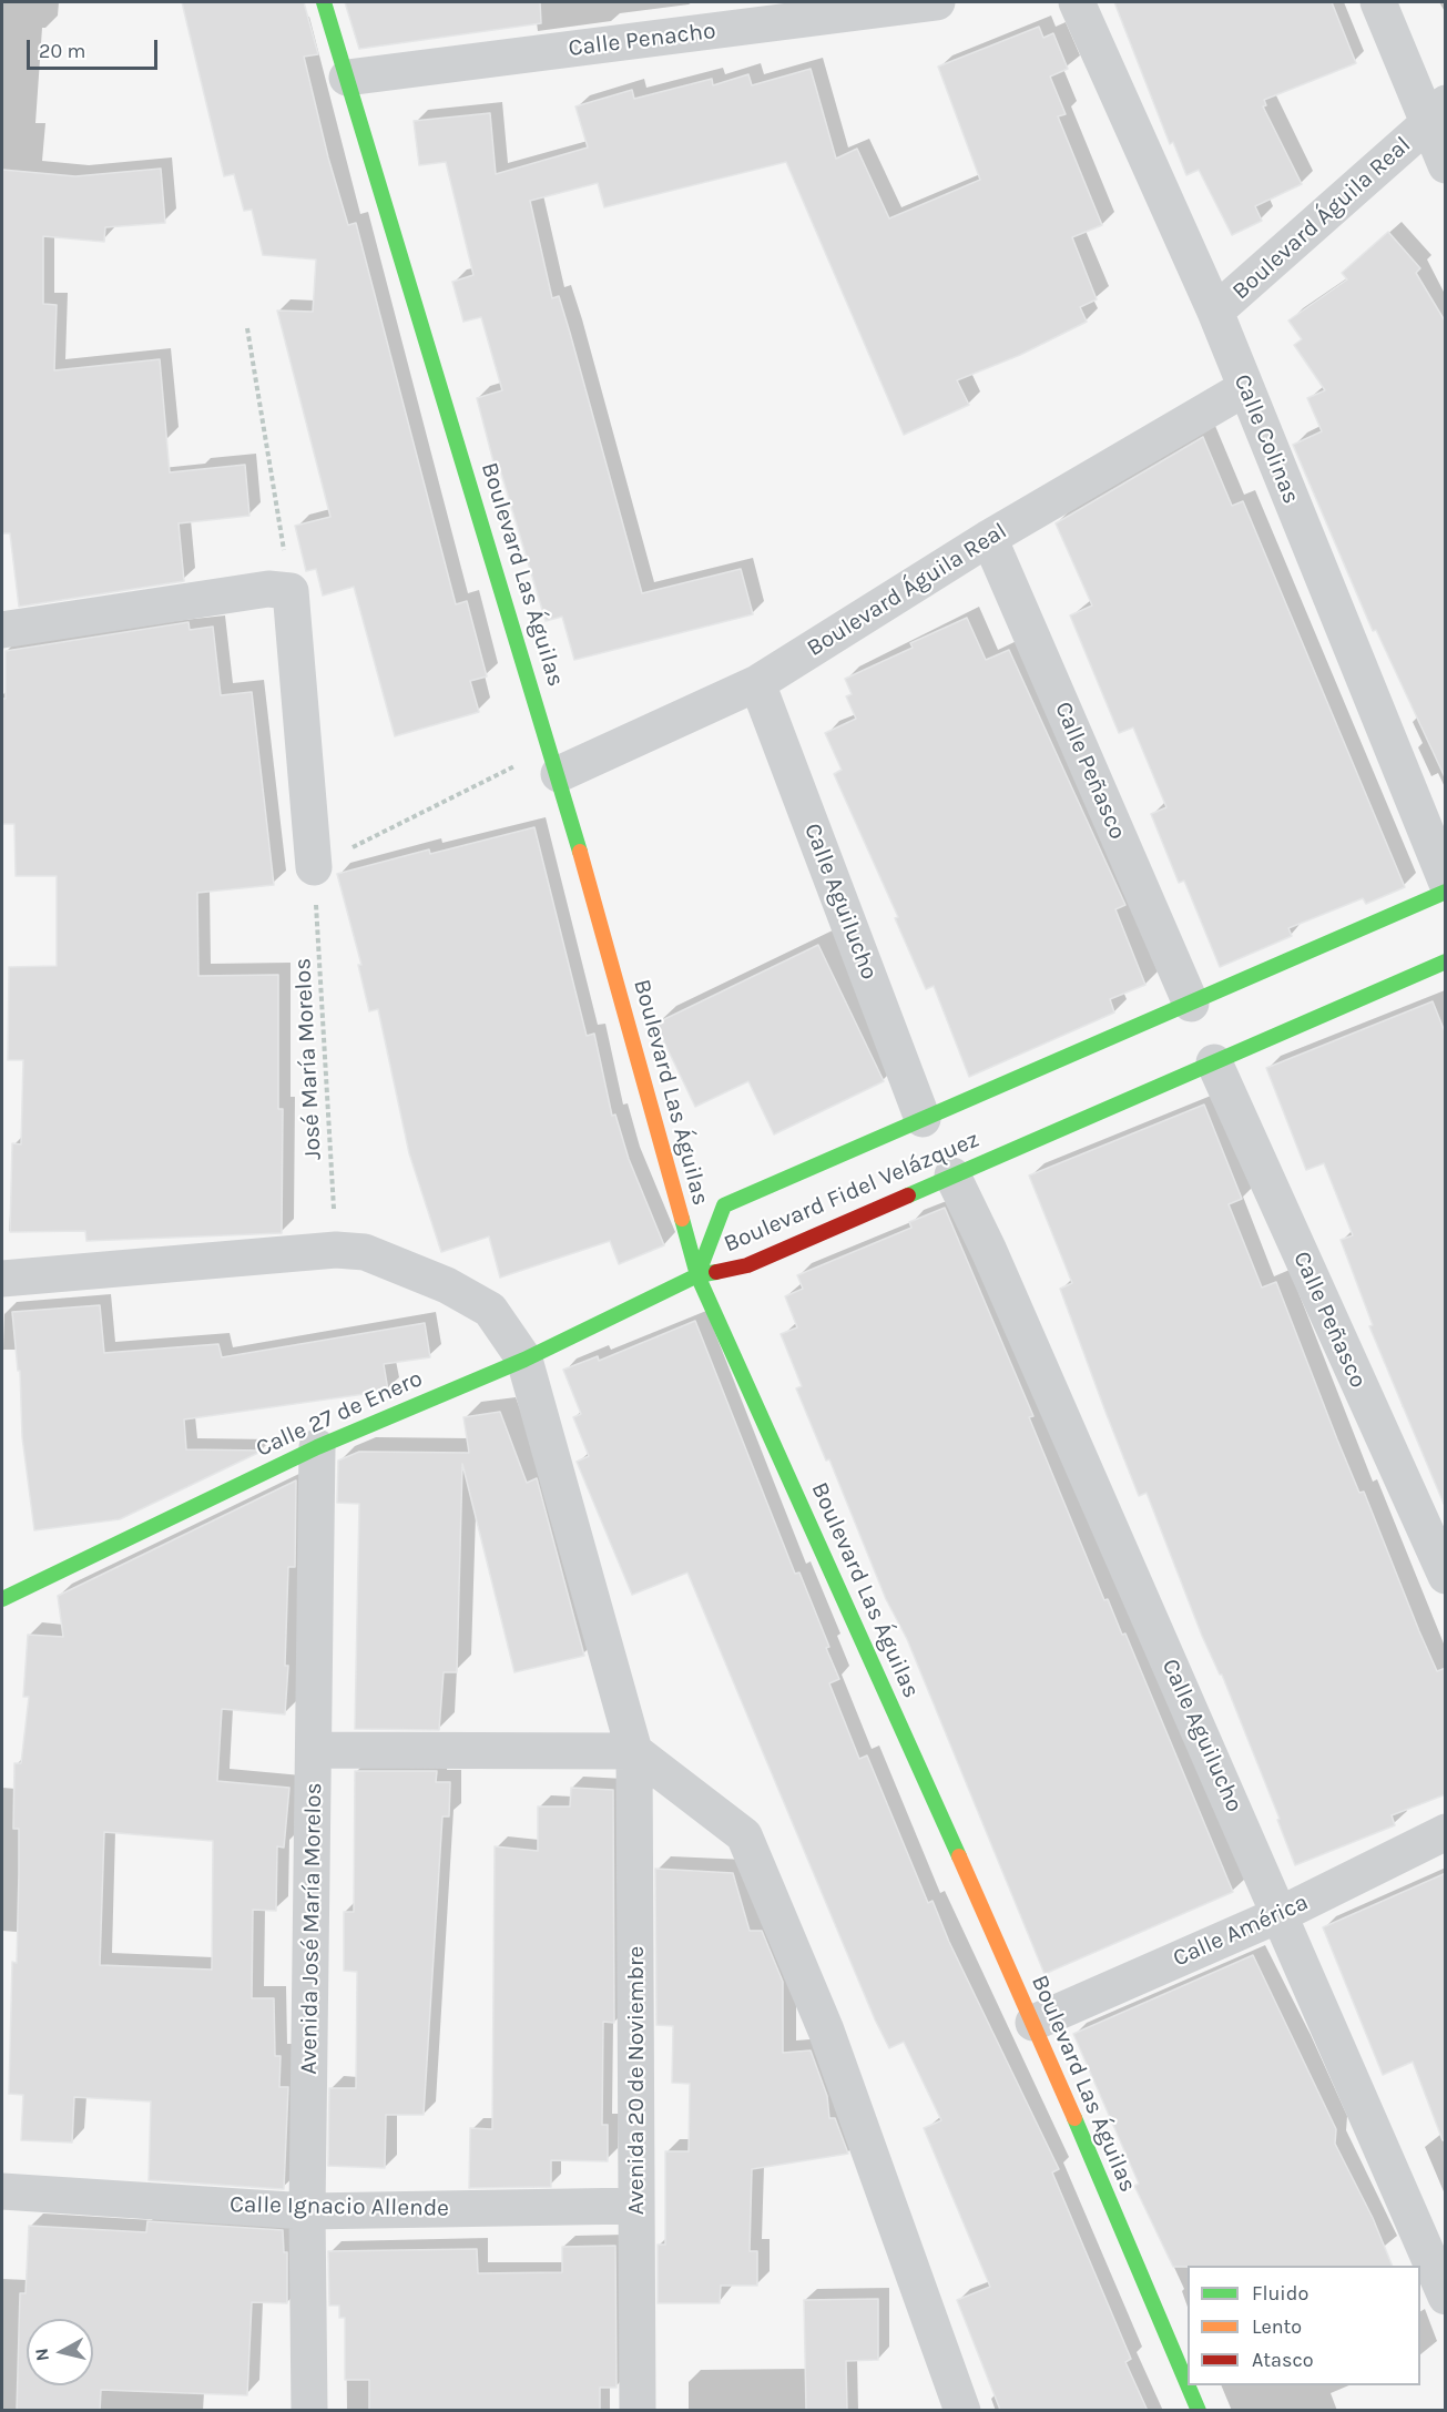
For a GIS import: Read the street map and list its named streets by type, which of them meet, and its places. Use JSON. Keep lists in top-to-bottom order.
{
  "streets": {
    "street": [
      "Calle Penacho",
      "Boulevard Águila Real",
      "Calle Colinas",
      "Boulevard Las Águilas",
      "Calle Peñasco",
      "Calle Aguilucho",
      "Boulevard Fidel Velázquez",
      "Calle 27 de Enero",
      "Avenida José María Morelos",
      "Calle América",
      "Avenida 20 de Noviembre",
      "Calle Ignacio Allende"
    ],
    "path": ["José María Morelos"]
  },
  "crossings": [
    ["Calle Penacho", "Boulevard Las Águilas"],
    ["Boulevard Águila Real", "Calle Colinas"],
    ["Boulevard Águila Real", "Boulevard Las Águilas"],
    ["Boulevard Águila Real", "Calle Peñasco"],
    ["Boulevard Águila Real", "Calle Aguilucho"],
    ["Boulevard Las Águilas", "Boulevard Fidel Velázquez"],
    ["Boulevard Las Águilas", "Calle 27 de Enero"],
    ["Boulevard Las Águilas", "Calle América"],
    ["Calle Peñasco", "Boulevard Fidel Velázquez"],
    ["Calle Aguilucho", "Boulevard Fidel Velázquez"],
    ["Calle Aguilucho", "Calle América"],
    ["José María Morelos", "Avenida 20 de Noviembre"],
    ["Boulevard Fidel Velázquez", "Calle 27 de Enero"],
    ["Calle 27 de Enero", "Avenida José María Morelos"],
    ["Calle 27 de Enero", "Avenida 20 de Noviembre"],
    ["Avenida José María Morelos", "Calle Ignacio Allende"],
    ["Avenida 20 de Noviembre", "Calle Ignacio Allende"]
  ],
  "legend": ["Fluido", "Lento", "Atasco"],
  "scale_bar": "20 m",
  "north": "left"
}
